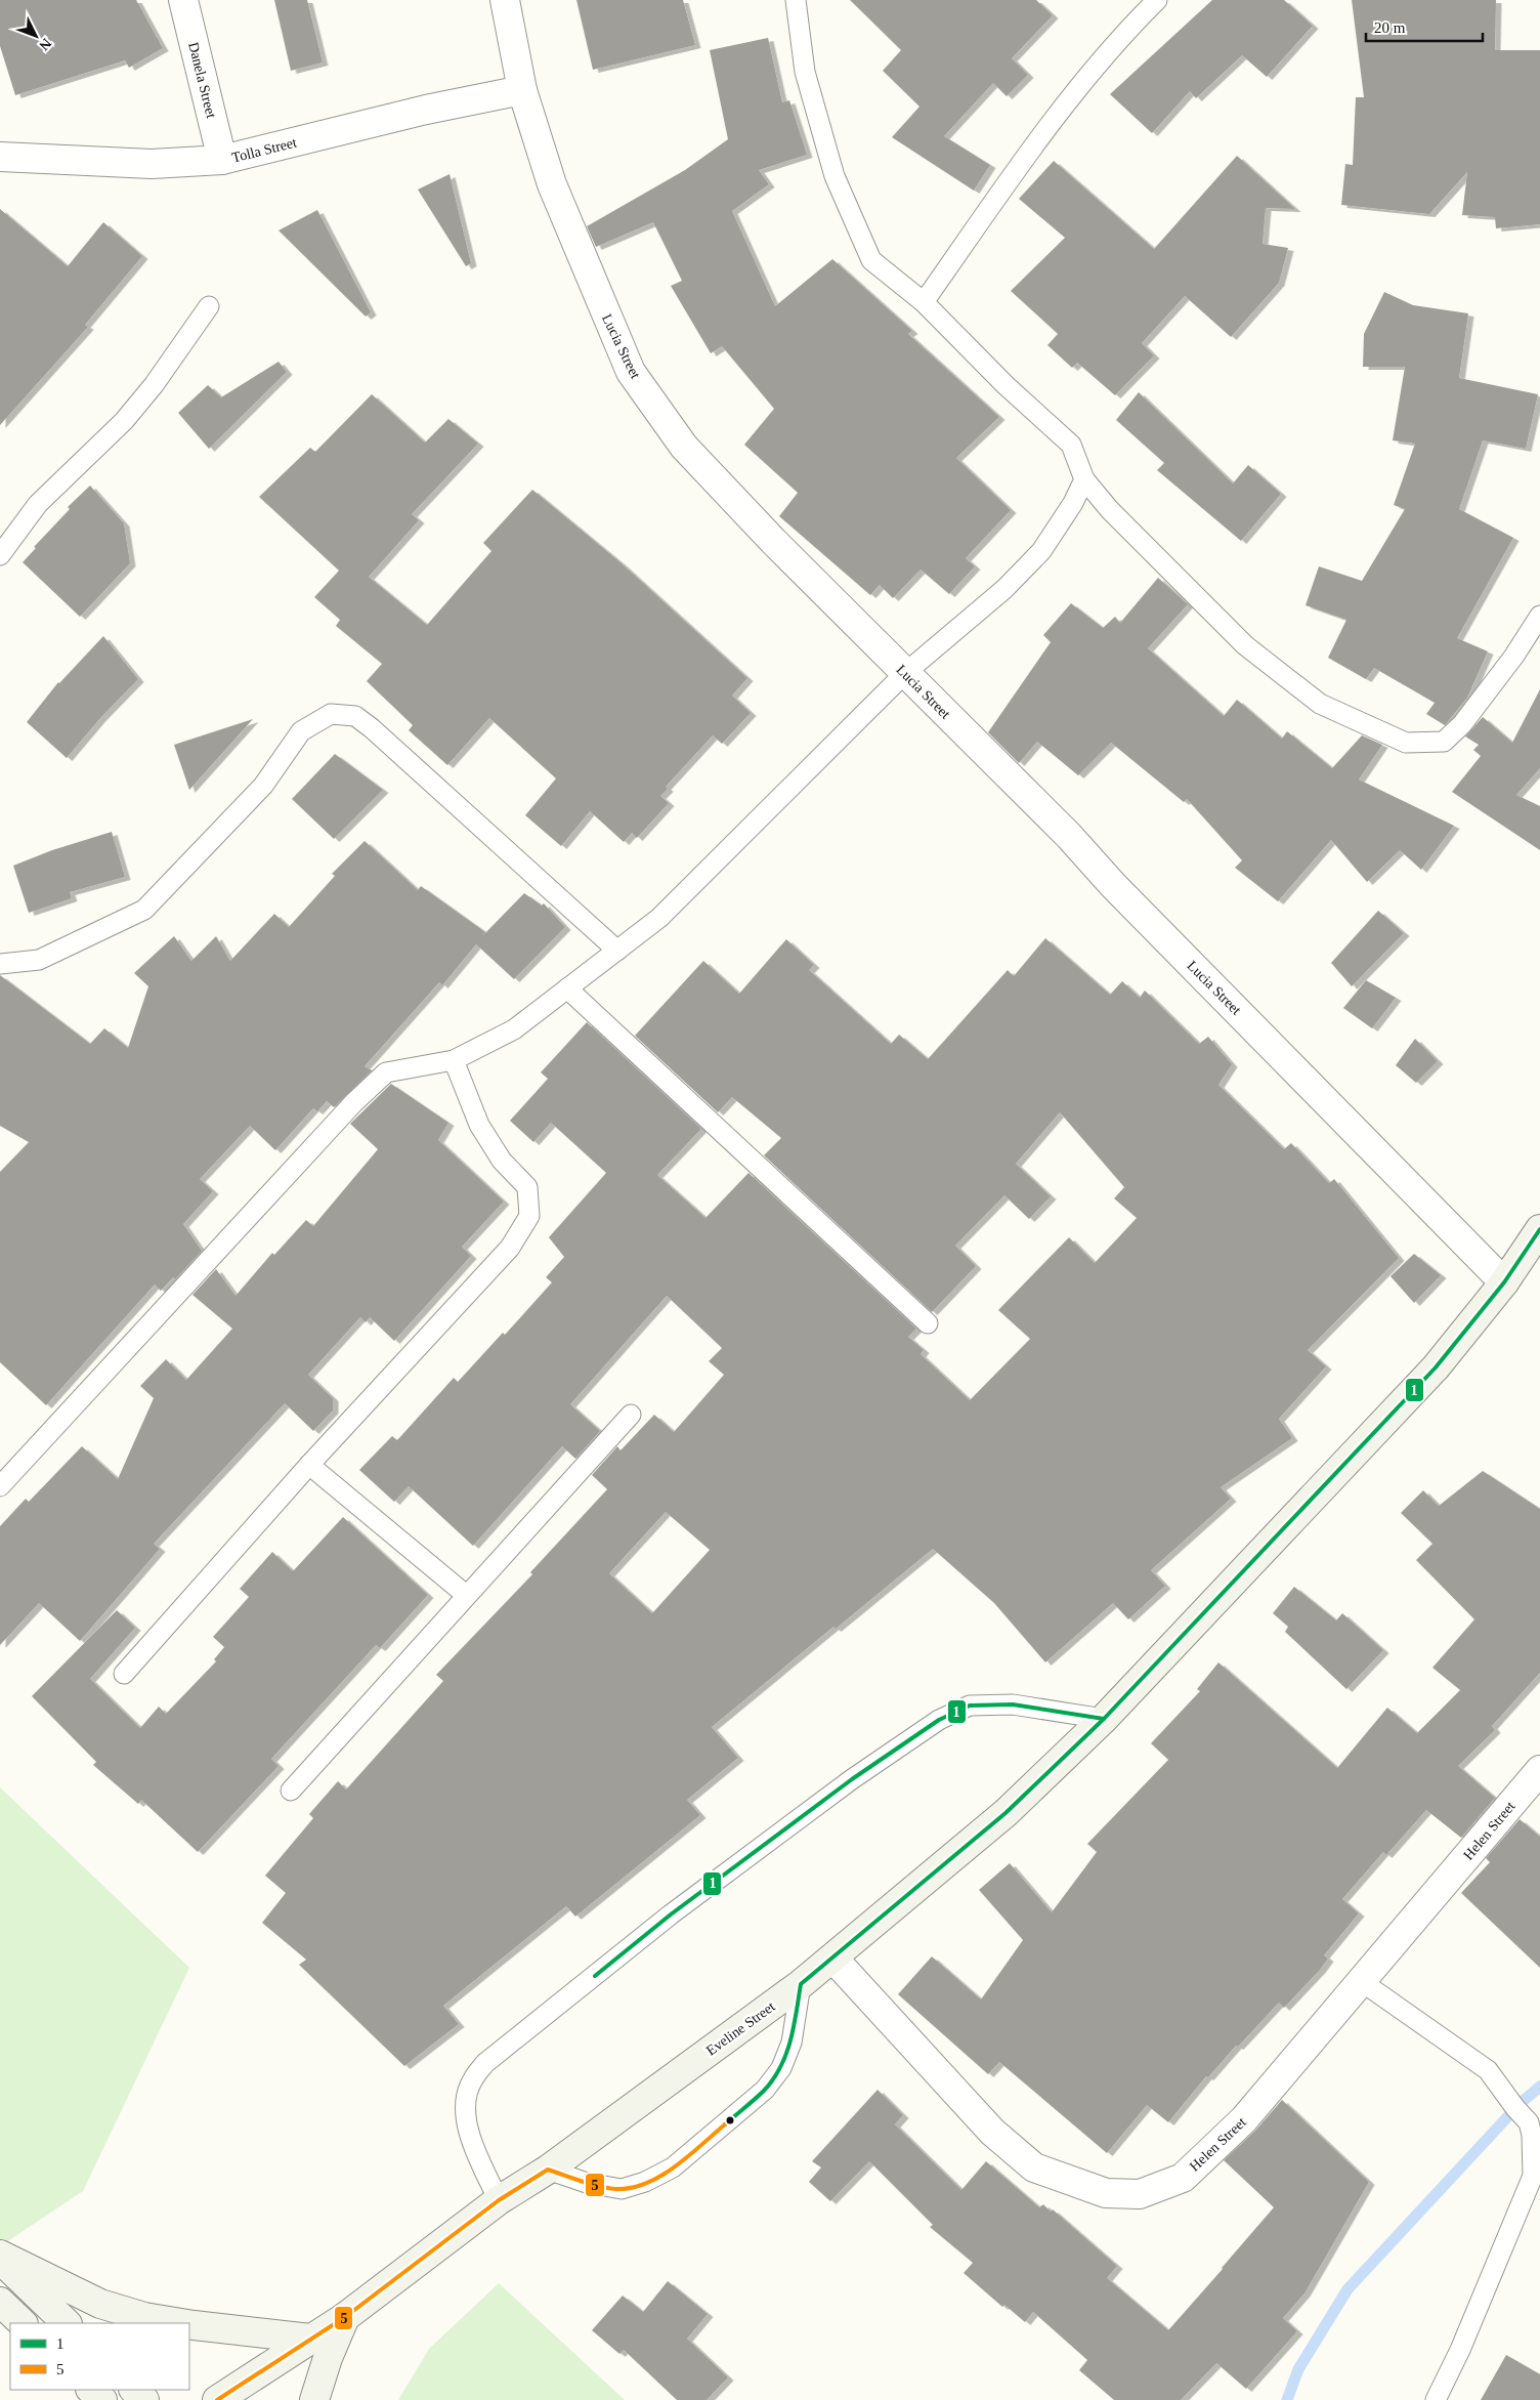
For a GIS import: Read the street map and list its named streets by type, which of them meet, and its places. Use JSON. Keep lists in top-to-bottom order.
{
  "streets": {
    "street": [
      "Danela Street",
      "Tolla Street",
      "Lucia Street",
      "Helen Street",
      "Eveline Street"
    ]
  },
  "crossings": [
    ["Danela Street", "Tolla Street"],
    ["Tolla Street", "Lucia Street"],
    ["Lucia Street", "Eveline Street"],
    ["Helen Street", "Eveline Street"]
  ],
  "lines": ["transit line 1", "transit line 5"],
  "legend": ["1", "5"],
  "scale_bar": "20 m",
  "north": "bottom right"
}
